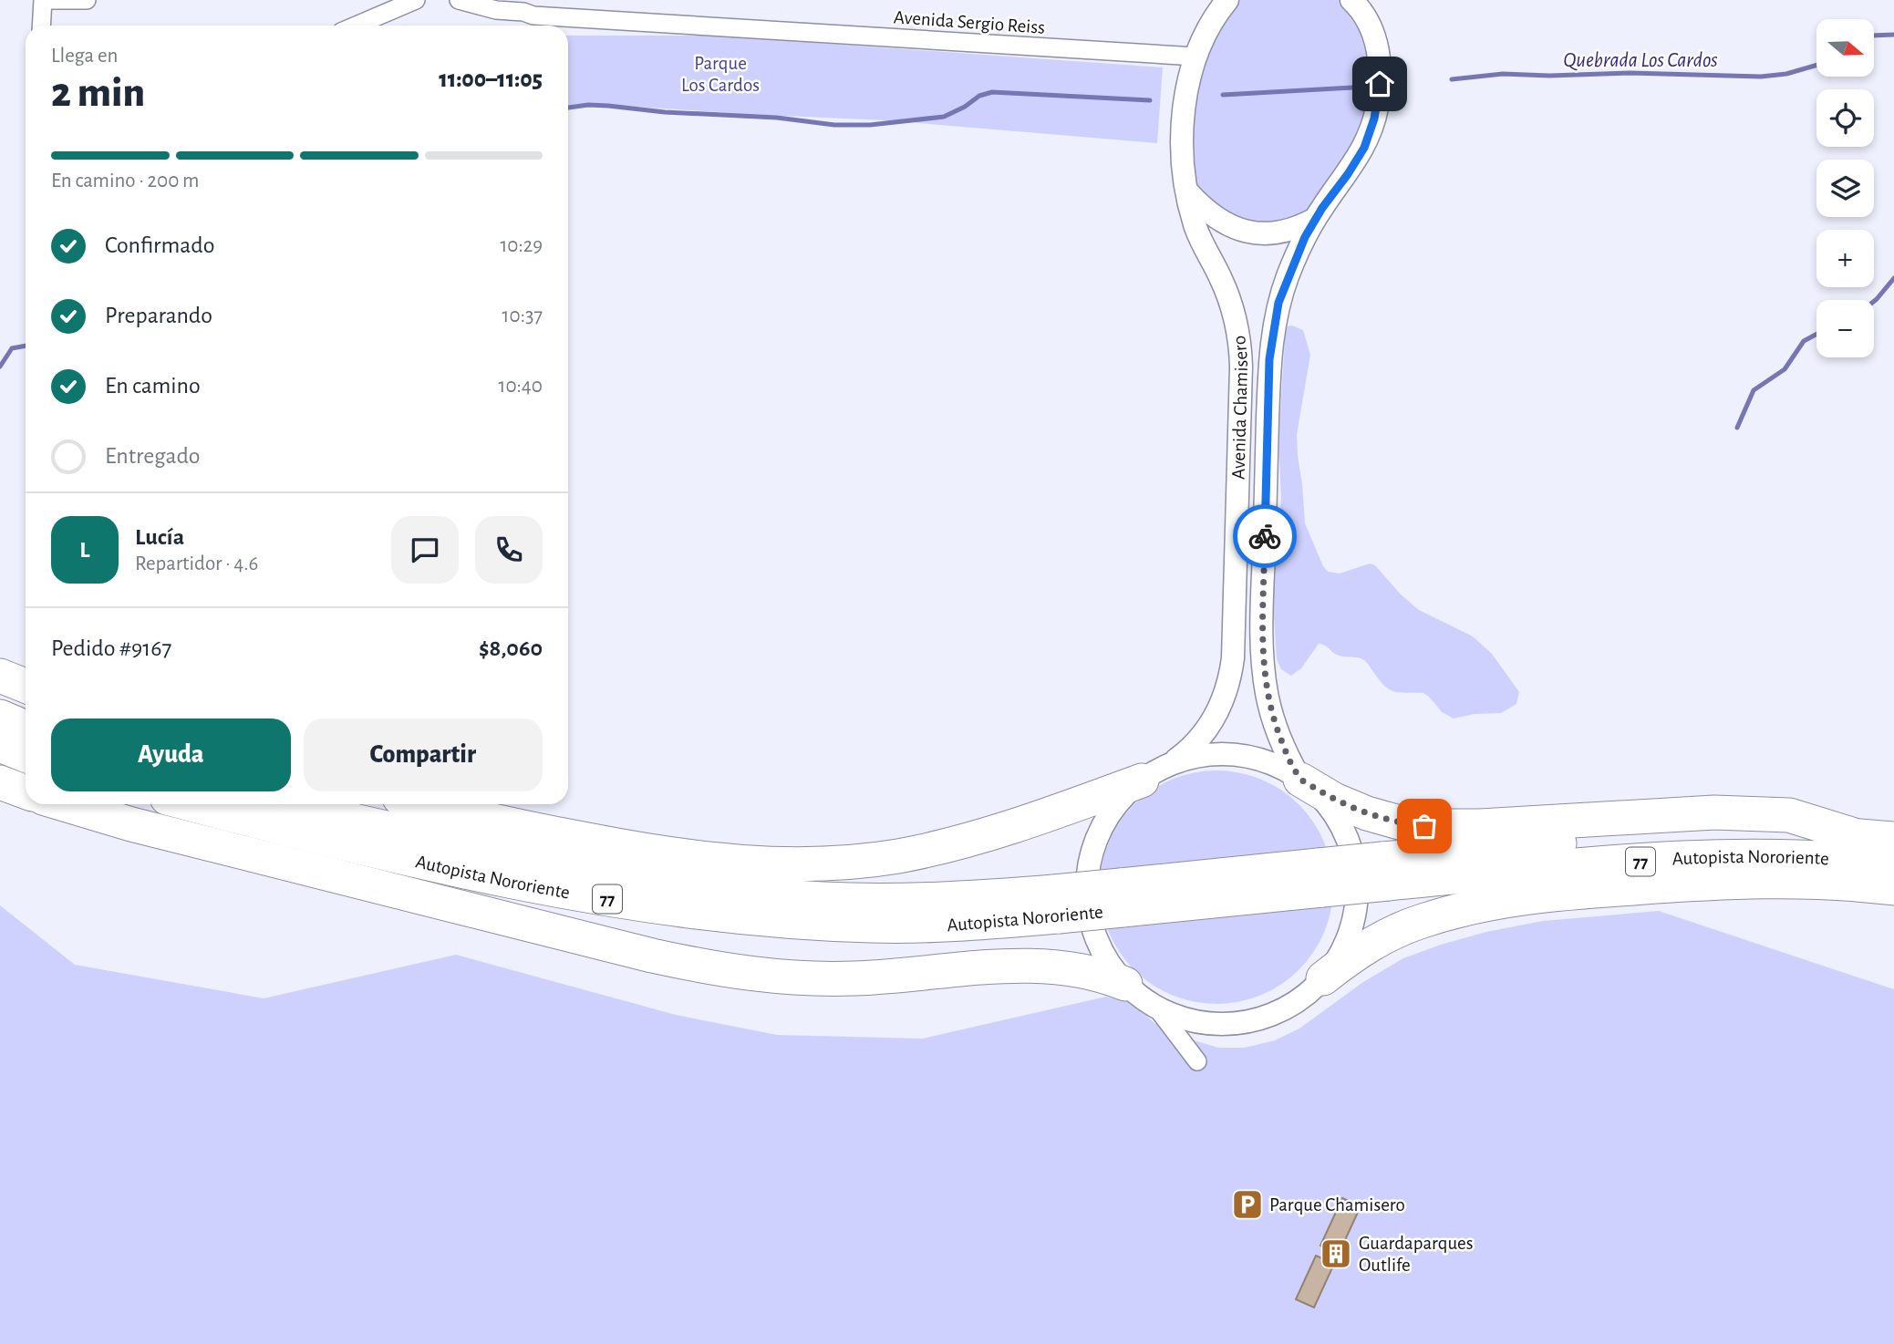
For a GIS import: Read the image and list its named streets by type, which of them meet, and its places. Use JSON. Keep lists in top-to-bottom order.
{
  "streets": {
    "highway": ["Autopista Nororiente", "77"],
    "street": ["Avenida Sergio Reiss", "Avenida Chamisero"]
  },
  "crossings": [
    ["Avenida Sergio Reiss", "Avenida Chamisero"]
  ],
  "water": ["Quebrada Los Cardos"],
  "parks": ["Parque Los Cardos"],
  "places": {
    "parking": ["Parque Chamisero"],
    "building": ["Guardaparques Outlife"]
  },
  "north": "right",
  "page": {
    "map_buttons": ["+", "−"],
    "heading": ["2 min", "Llega en", "11:00–11:05"],
    "panel": [
      "Lucía",
      "Repartidor · 4.6",
      "Pedido #9167",
      "$8,060"
    ],
    "bar": "En camino · 200 m",
    "list": [
      ["Confirmado", "10:29"],
      ["Preparando", "10:37"],
      ["En camino", "10:40"],
      "Entregado"
    ],
    "round": "L",
    "buttons": ["Ayuda", "Compartir"]
  }
}
